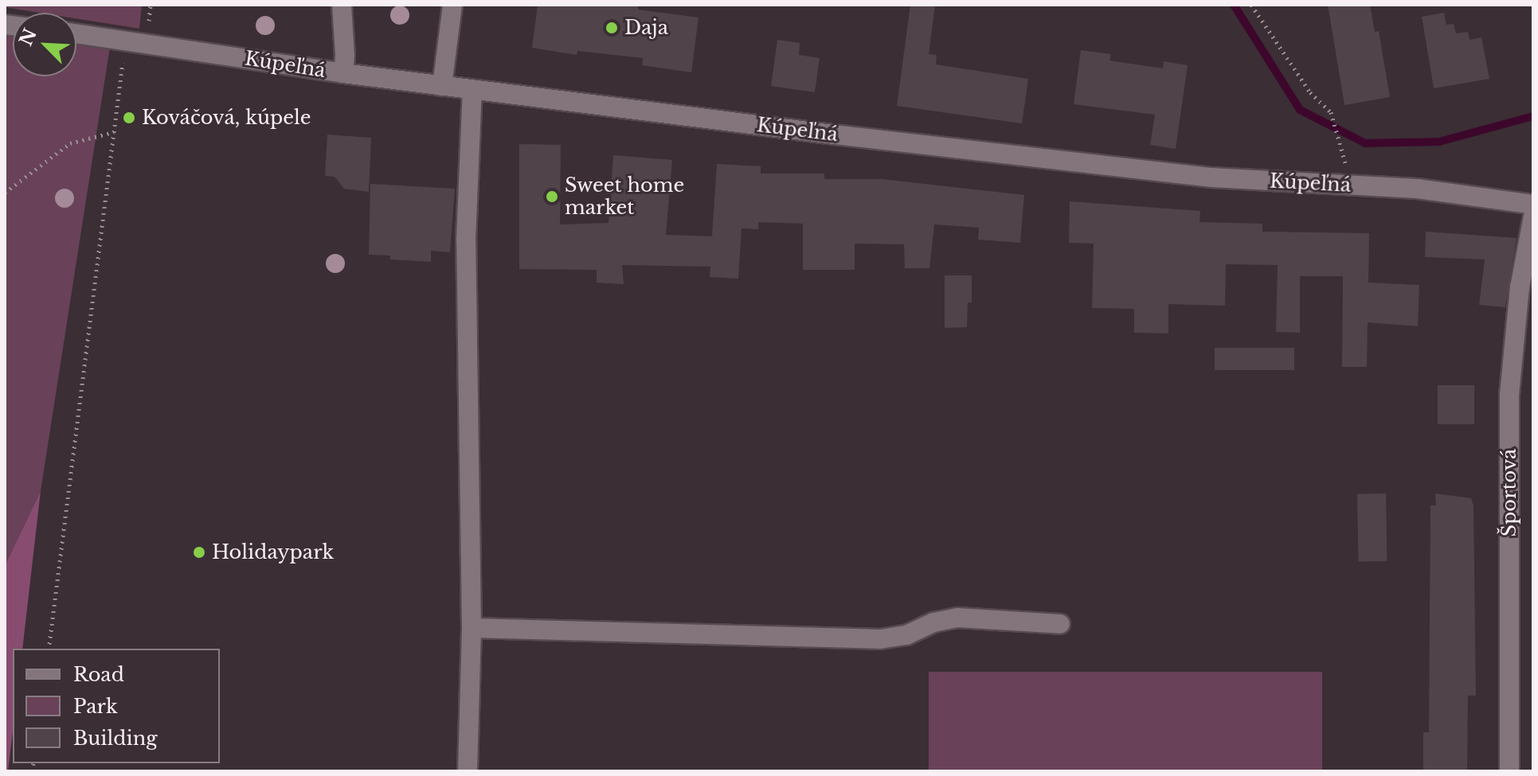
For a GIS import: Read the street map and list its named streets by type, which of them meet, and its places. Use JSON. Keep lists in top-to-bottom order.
{
  "streets": {
    "street": ["Kúpeľná", "Športová"]
  },
  "places": [
    "Daja",
    "Kováčová, kúpele",
    "Sweet home market",
    "Holidaypark"
  ],
  "legend": ["Road", "Park", "Building"],
  "north": "top left"
}
